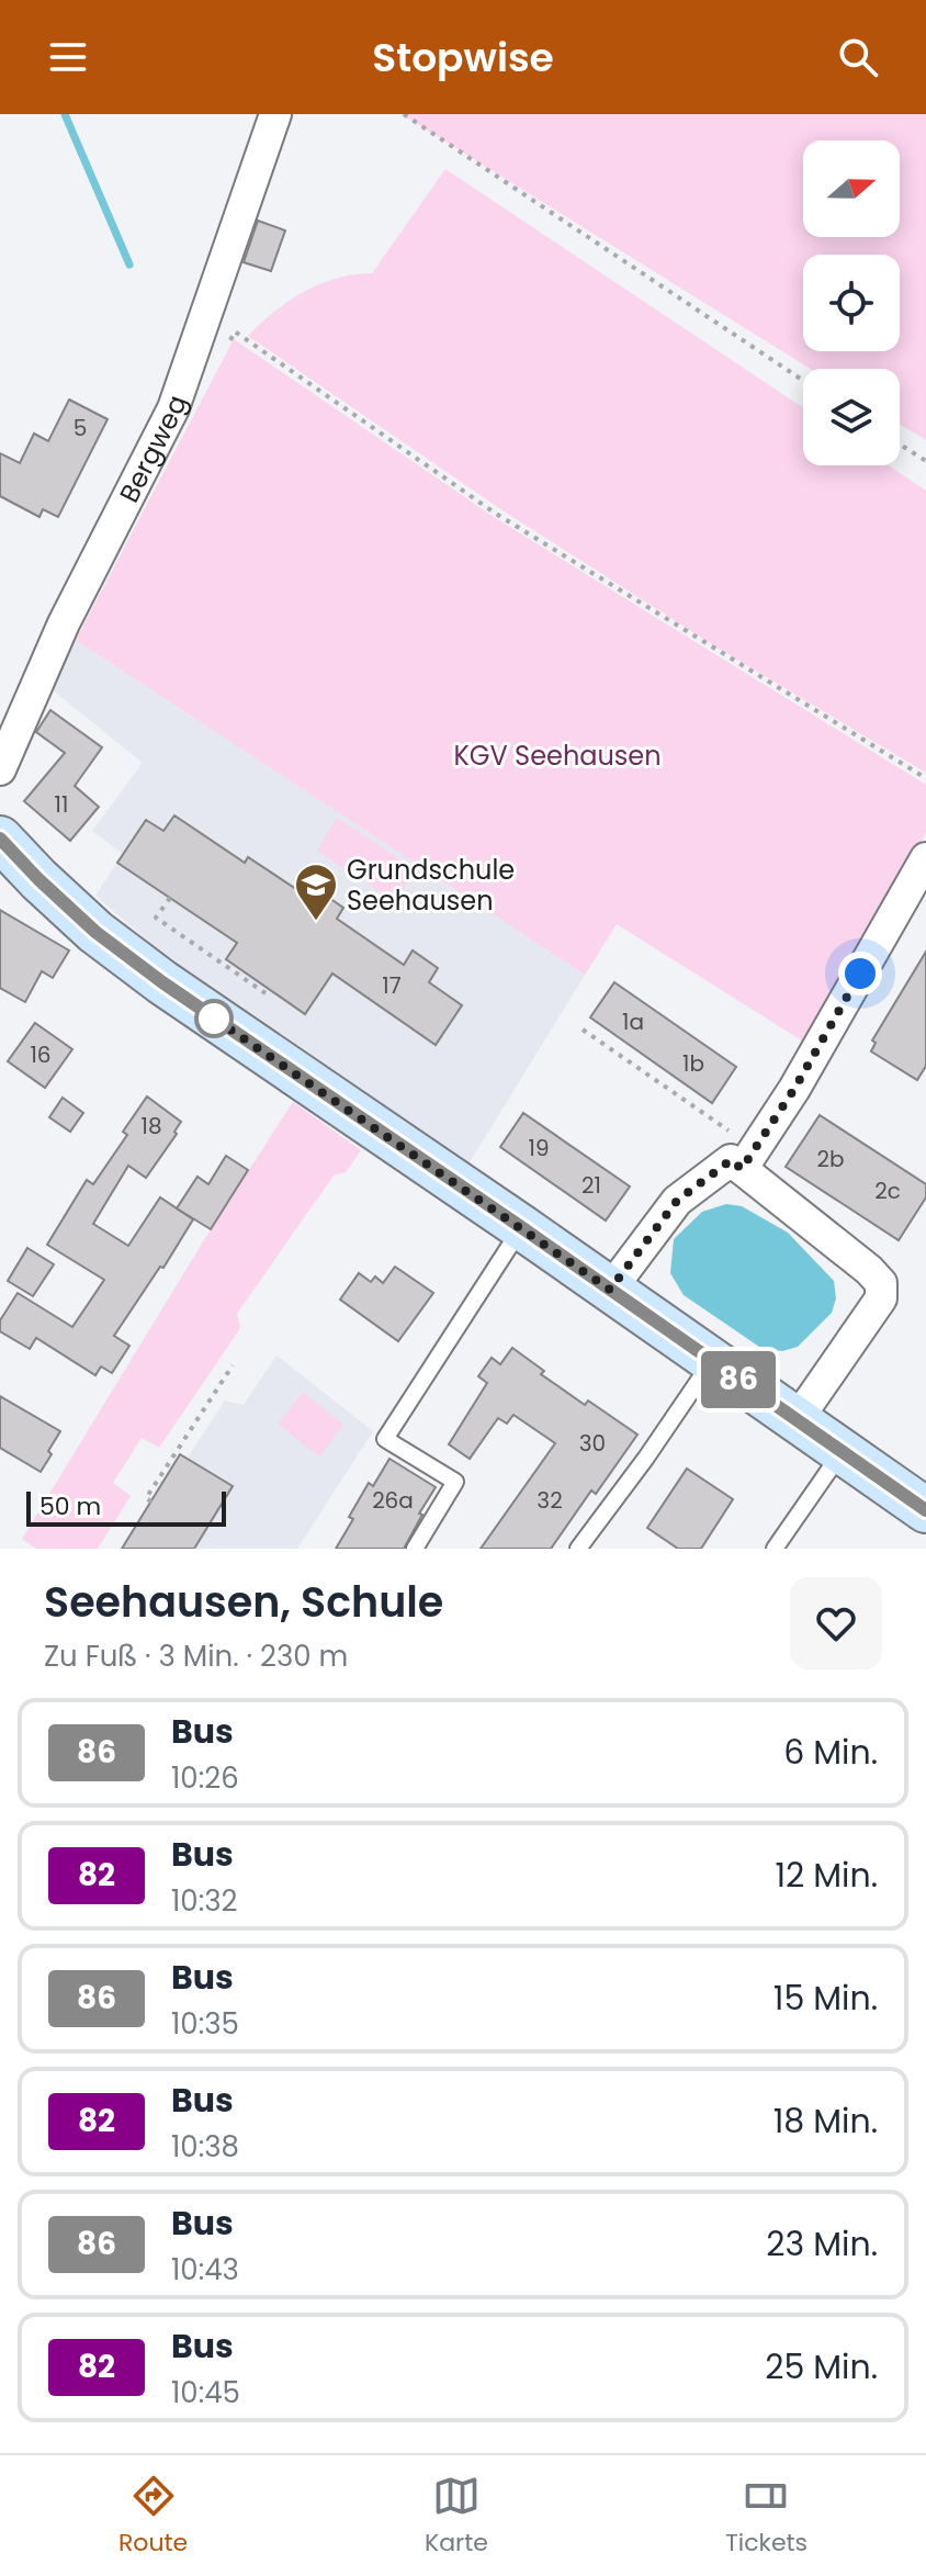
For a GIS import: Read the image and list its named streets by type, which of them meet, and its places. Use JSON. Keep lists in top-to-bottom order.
{
  "streets": {
    "street": ["Bergweg"]
  },
  "parks": ["KGV Seehausen"],
  "places": {
    "school or university": ["Grundschule Seehausen"]
  },
  "lines": ["bus line 86"],
  "house_numbers": [
    "5",
    "11",
    "17",
    "1a",
    "16",
    "1b",
    "18",
    "19",
    "2b",
    "21",
    "2c",
    "30",
    "26a",
    "32"
  ],
  "scale_bar": "50 m",
  "north": "right",
  "page": {
    "header": "Stopwise",
    "on_map": "86",
    "scale": "50 m",
    "heading": ["Seehausen, Schule", "Zu Fuß · 3 Min. · 230 m"],
    "list": [
      {
        "mark": "86",
        "name": "Bus",
        "note": "10:26",
        "value": "6 Min."
      },
      {
        "mark": "82",
        "name": "Bus",
        "note": "10:32",
        "value": "12 Min."
      },
      {
        "mark": "86",
        "name": "Bus",
        "note": "10:35",
        "value": "15 Min."
      },
      {
        "mark": "82",
        "name": "Bus",
        "note": "10:38",
        "value": "18 Min."
      },
      {
        "mark": "86",
        "name": "Bus",
        "note": "10:43",
        "value": "23 Min."
      },
      {
        "mark": "82",
        "name": "Bus",
        "note": "10:45",
        "value": "25 Min."
      }
    ],
    "tabs": ["Route", "Karte", "Tickets"]
  }
}
